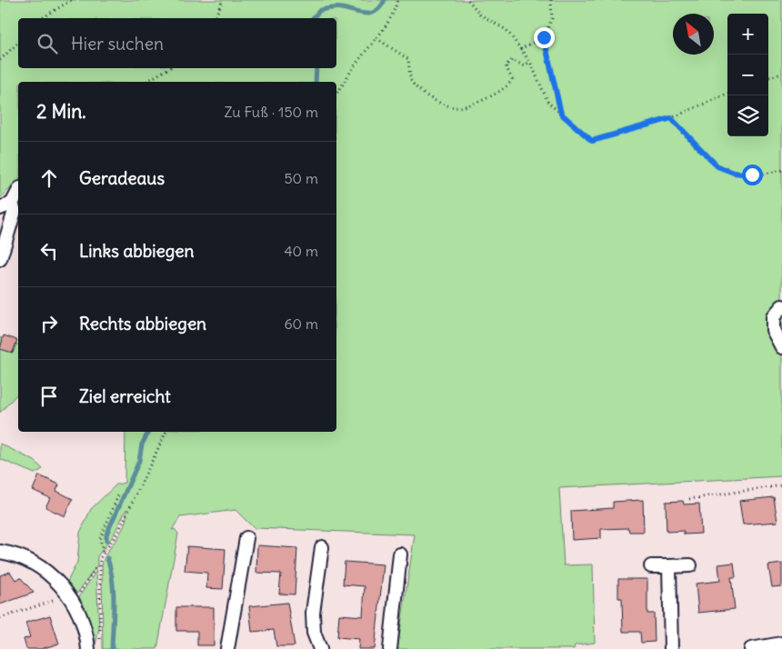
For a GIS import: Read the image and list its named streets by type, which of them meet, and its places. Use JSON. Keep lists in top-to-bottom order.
{
  "north": "top left",
  "page": {
    "map_buttons": ["+", "−"],
    "search": "Hier suchen",
    "heading": ["2 Min.", "Zu Fuß · 150 m"],
    "list": [
      ["Geradeaus", "50 m"],
      ["Links abbiegen", "40 m"],
      ["Rechts abbiegen", "60 m"],
      "Ziel erreicht"
    ]
  }
}
